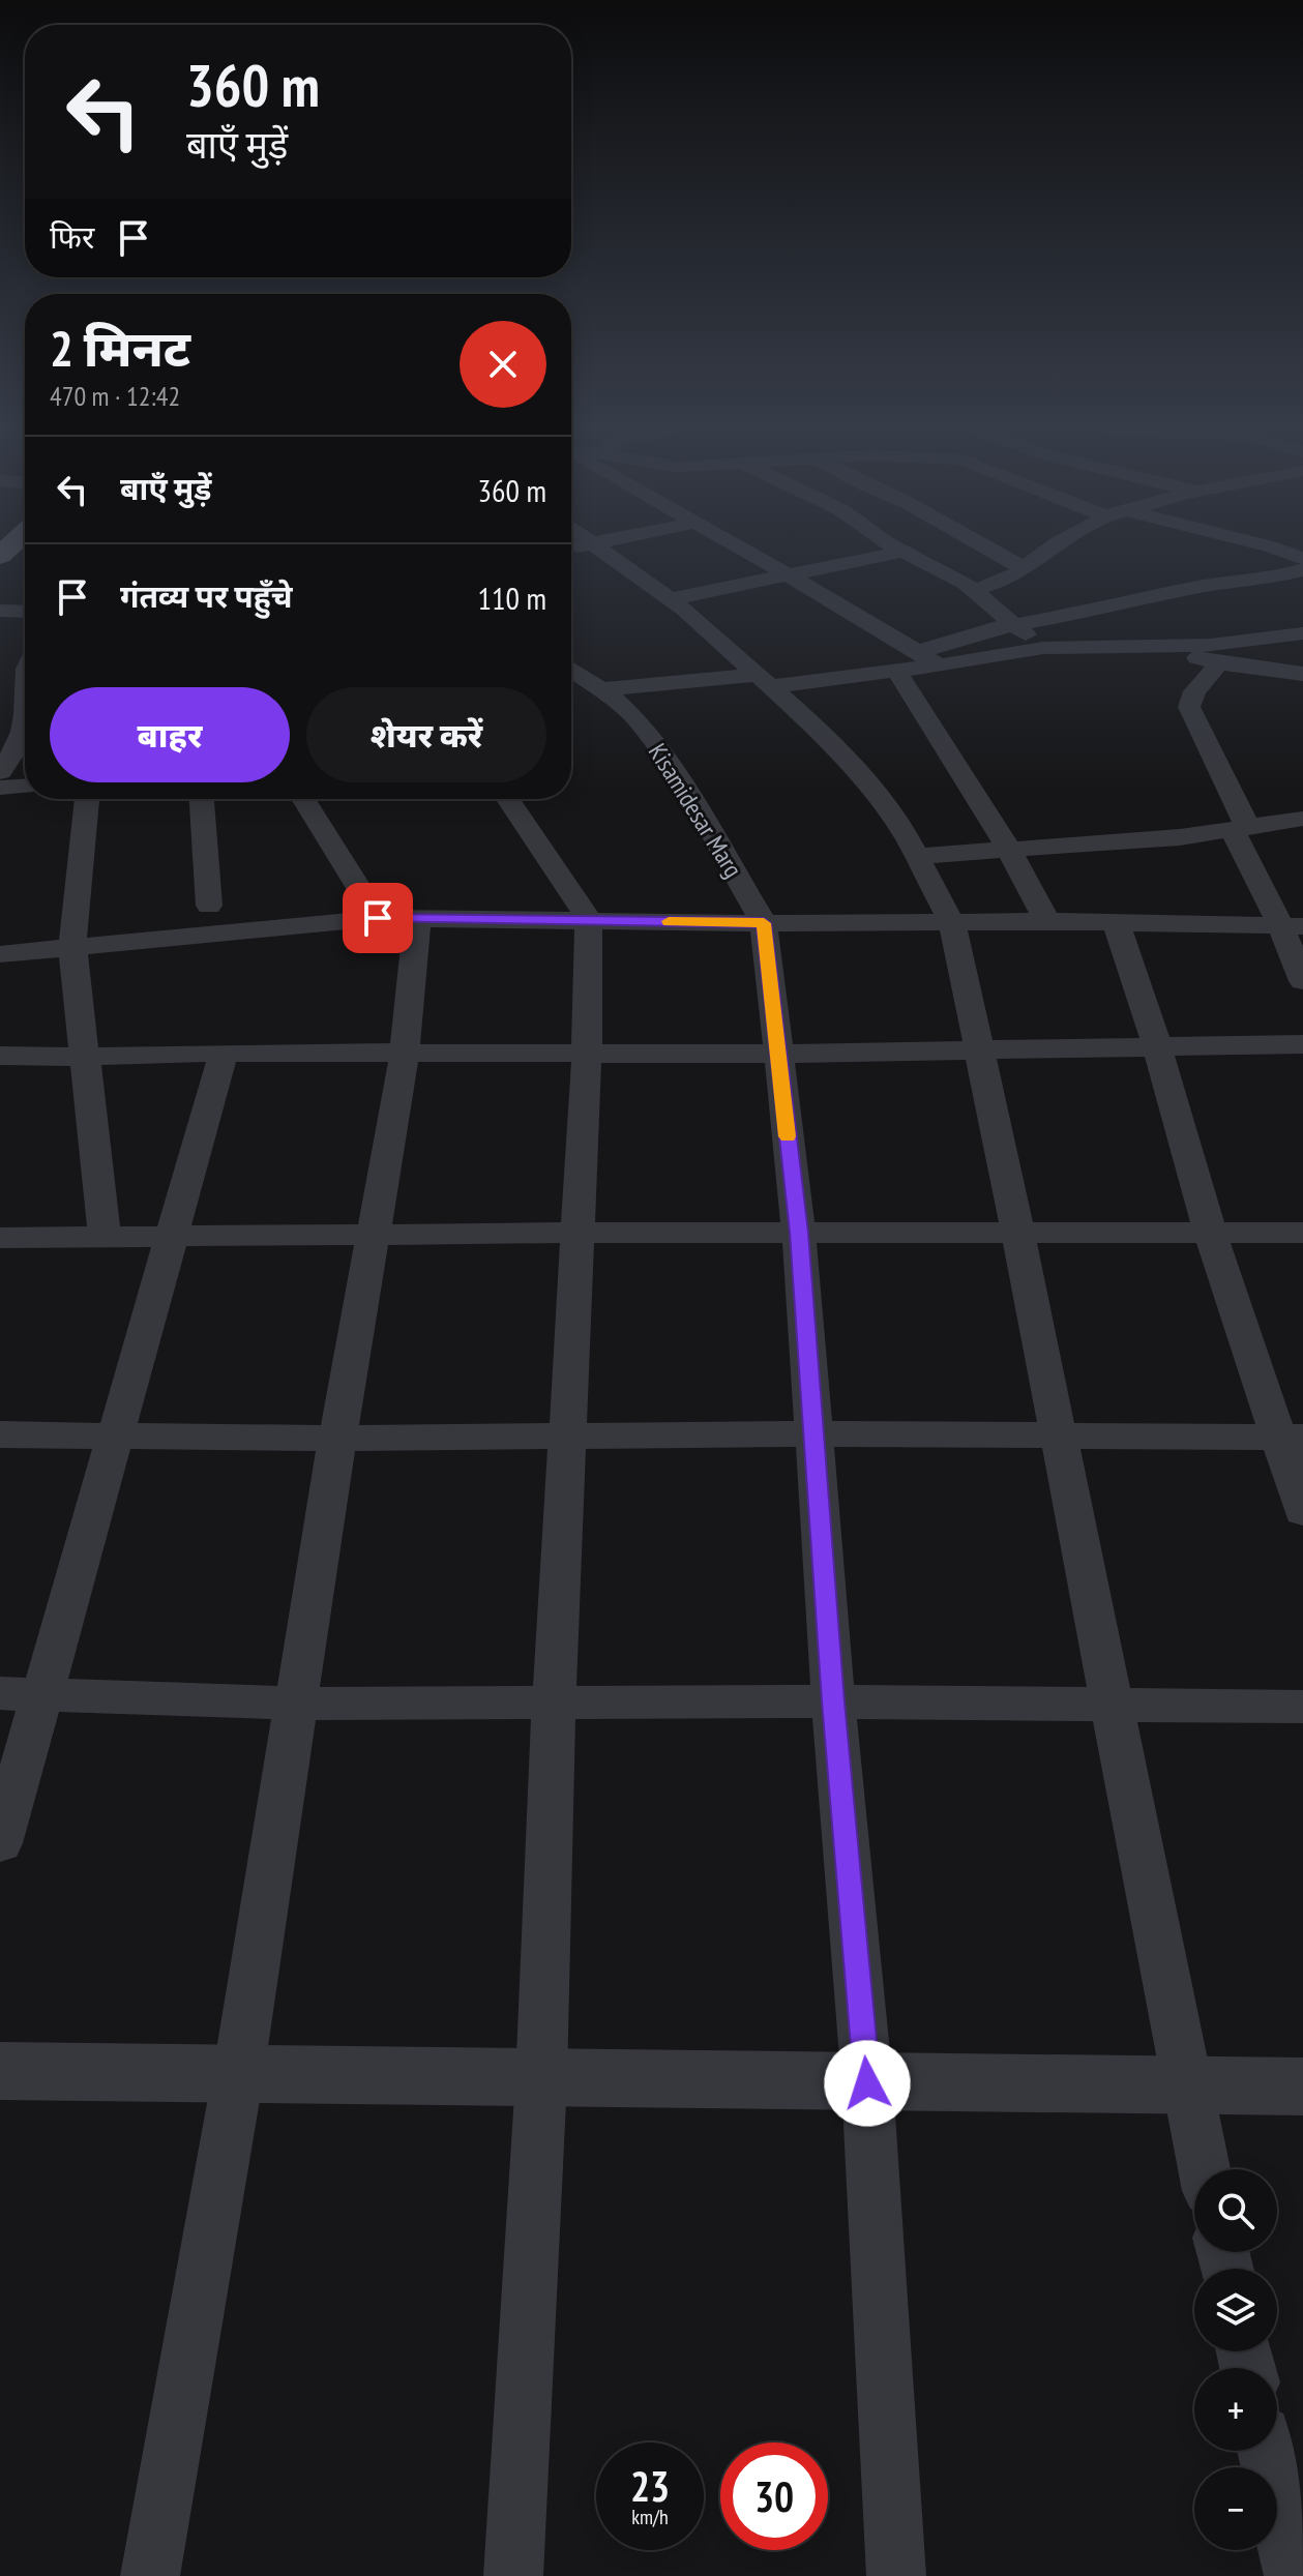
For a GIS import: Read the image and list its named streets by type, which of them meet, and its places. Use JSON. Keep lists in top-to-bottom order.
{
  "streets": {
    "street": ["Kisamidesar Marg"]
  },
  "page": {
    "turn": ["360 m", "बाएँ मुड़ें"],
    "then": "फिर",
    "heading": ["2 मिनट", "470 m · 12:42"],
    "list": [
      {
        "name": "बाएँ मुड़ें",
        "value": "360 m"
      },
      {
        "name": "गंतव्य पर पहुँचे",
        "value": "110 m"
      }
    ],
    "buttons": ["बाहर", "शेयर करें"],
    "map_buttons": ["+", "−"],
    "speed": "23 km/h",
    "limit": "30"
  }
}
